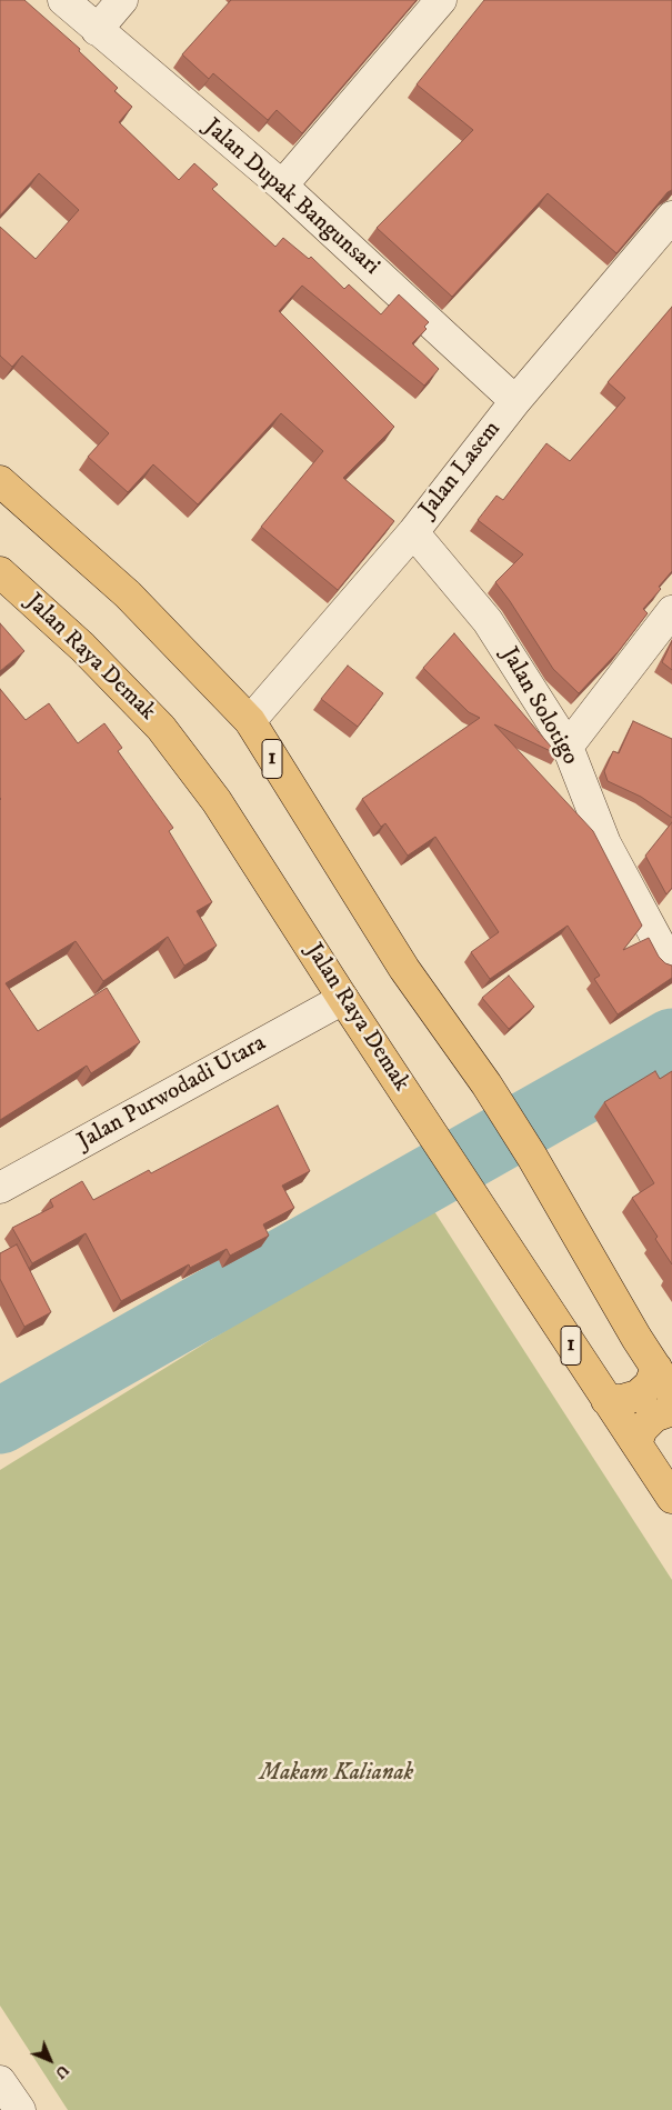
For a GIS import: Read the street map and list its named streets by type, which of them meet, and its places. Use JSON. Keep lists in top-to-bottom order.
{
  "streets": {
    "highway": ["Jalan Raya Demak", "1"],
    "street": [
      "Jalan Dupak Bangunsari",
      "Jalan Lasem",
      "Jalan Solotigo",
      "Jalan Purwodadi Utara"
    ]
  },
  "crossings": [
    ["Jalan Dupak Bangunsari", "Jalan Lasem"],
    ["Jalan Lasem", "Jalan Solotigo"],
    ["Jalan Lasem", "1"],
    ["Jalan Raya Demak", "Jalan Purwodadi Utara"]
  ],
  "parks": ["Makam Kalianak"],
  "north": "bottom right"
}
